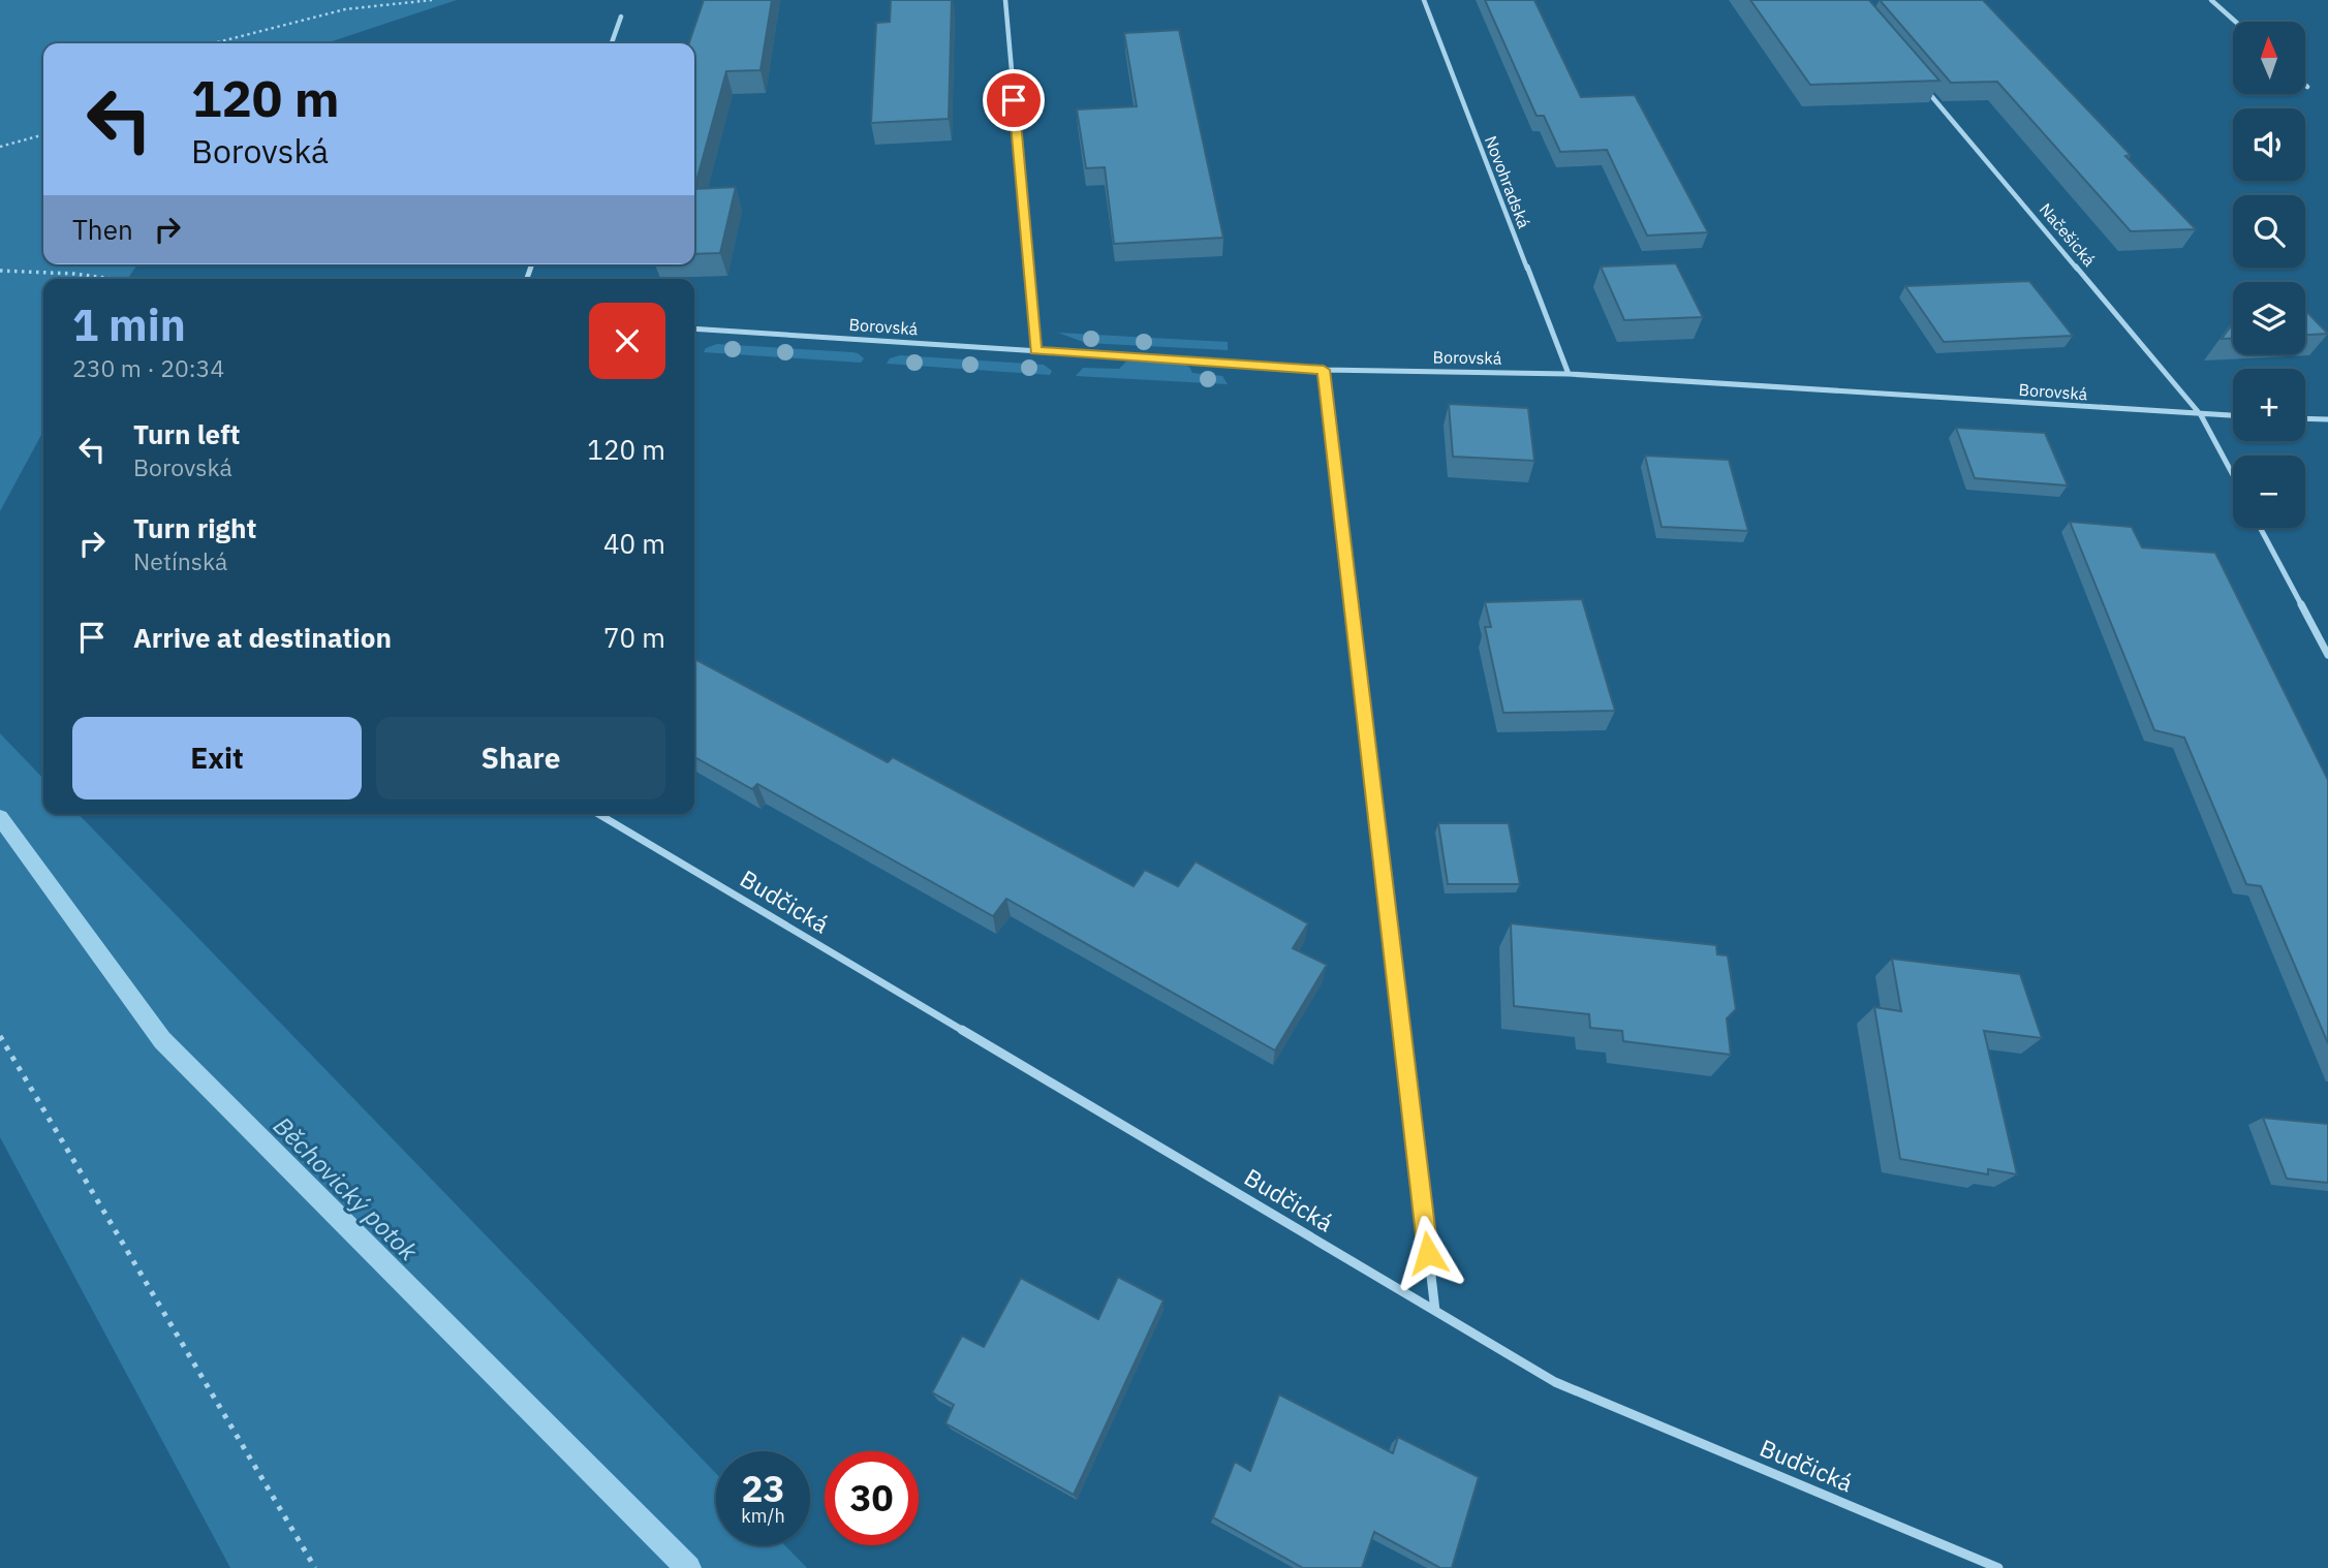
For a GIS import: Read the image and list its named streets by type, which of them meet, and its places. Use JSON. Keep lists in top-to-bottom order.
{
  "streets": {
    "street": [
      "Novohradská",
      "Načešická",
      "Borovská",
      "Budčická"
    ]
  },
  "crossings": [
    ["Novohradská", "Borovská"],
    ["Načešická", "Borovská"]
  ],
  "water": ["Běchovický potok"],
  "north": "top",
  "page": {
    "map_buttons": ["+", "−"],
    "turn": ["120 m", "Borovská"],
    "then": "Then",
    "heading": ["1 min", "230 m · 20:34"],
    "list": [
      {
        "name": "Turn left",
        "note": "Borovská",
        "value": "120 m"
      },
      {
        "name": "Turn right",
        "note": "Netínská",
        "value": "40 m"
      },
      {
        "name": "Arrive at destination",
        "value": "70 m"
      }
    ],
    "buttons": ["Exit", "Share"],
    "speed": "23 km/h",
    "limit": "30"
  }
}
